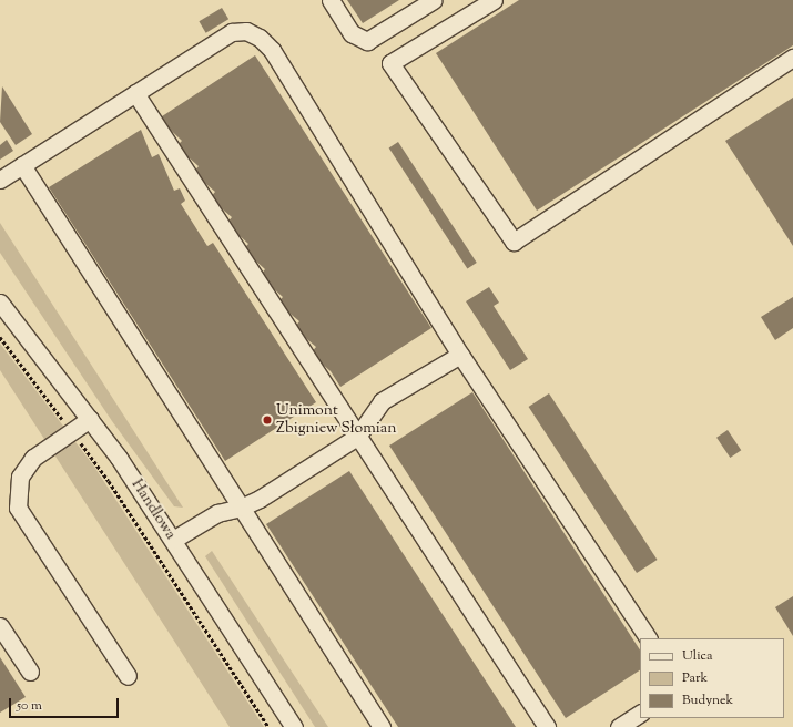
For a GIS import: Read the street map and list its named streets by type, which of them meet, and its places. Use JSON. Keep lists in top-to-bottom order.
{
  "streets": {
    "street": ["Handlowa"]
  },
  "places": ["Unimont Zbigniew Słomian"],
  "legend": ["Ulica", "Park", "Budynek"],
  "scale_bar": "50 m"
}
